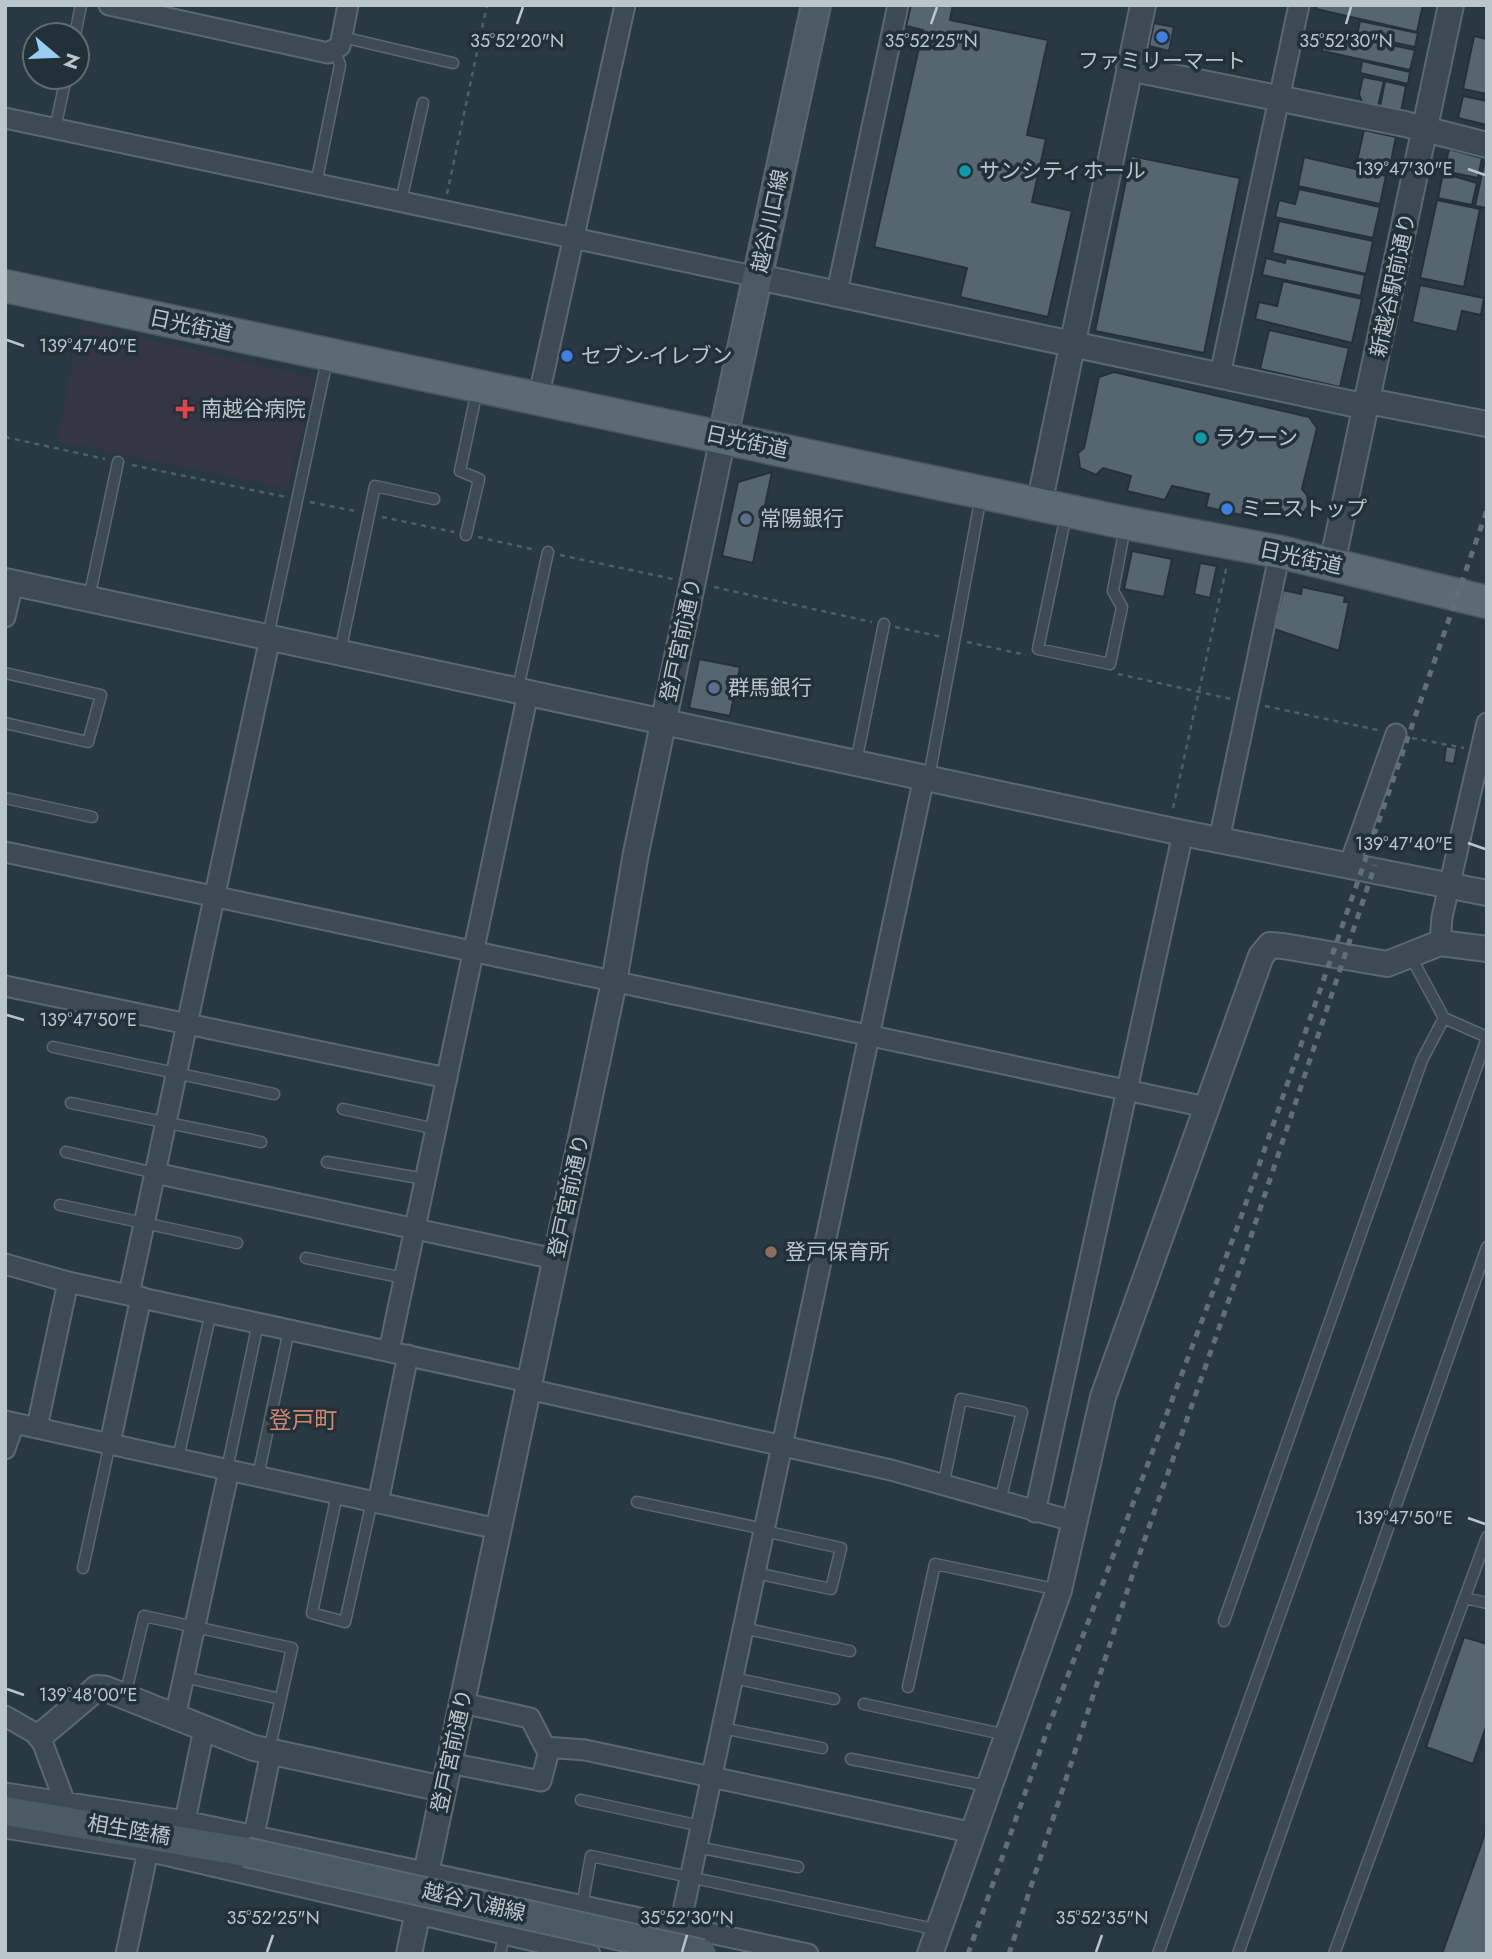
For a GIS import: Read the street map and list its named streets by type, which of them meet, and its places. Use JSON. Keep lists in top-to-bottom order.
{
  "streets": {
    "main road": [
      "越谷川口線",
      "日光街道",
      "相生陸橋",
      "越谷八潮線"
    ],
    "street": ["新越谷駅前通り", "登戸宮前通り"]
  },
  "crossings": [
    ["越谷川口線", "日光街道"],
    ["越谷川口線", "登戸宮前通り"],
    ["新越谷駅前通り", "日光街道"],
    ["日光街道", "登戸宮前通り"],
    ["相生陸橋", "越谷八潮線"]
  ],
  "districts": ["登戸町"],
  "places": {
    "other": [
      "ファミリーマート",
      "サンシティホール",
      "セブン-イレブン",
      "ラクーン",
      "ミニストップ",
      "常陽銀行",
      "群馬銀行",
      "登戸保育所"
    ],
    "health": ["南越谷病院"]
  },
  "north": "right",
  "coordinates": [
    "35°52'20\"N",
    "35°52'25\"N",
    "35°52'30\"N",
    "139°47'30\"E",
    "139°47'40\"E",
    "139°47'50\"E",
    "139°48'00\"E",
    "35°52'35\"N"
  ]
}
